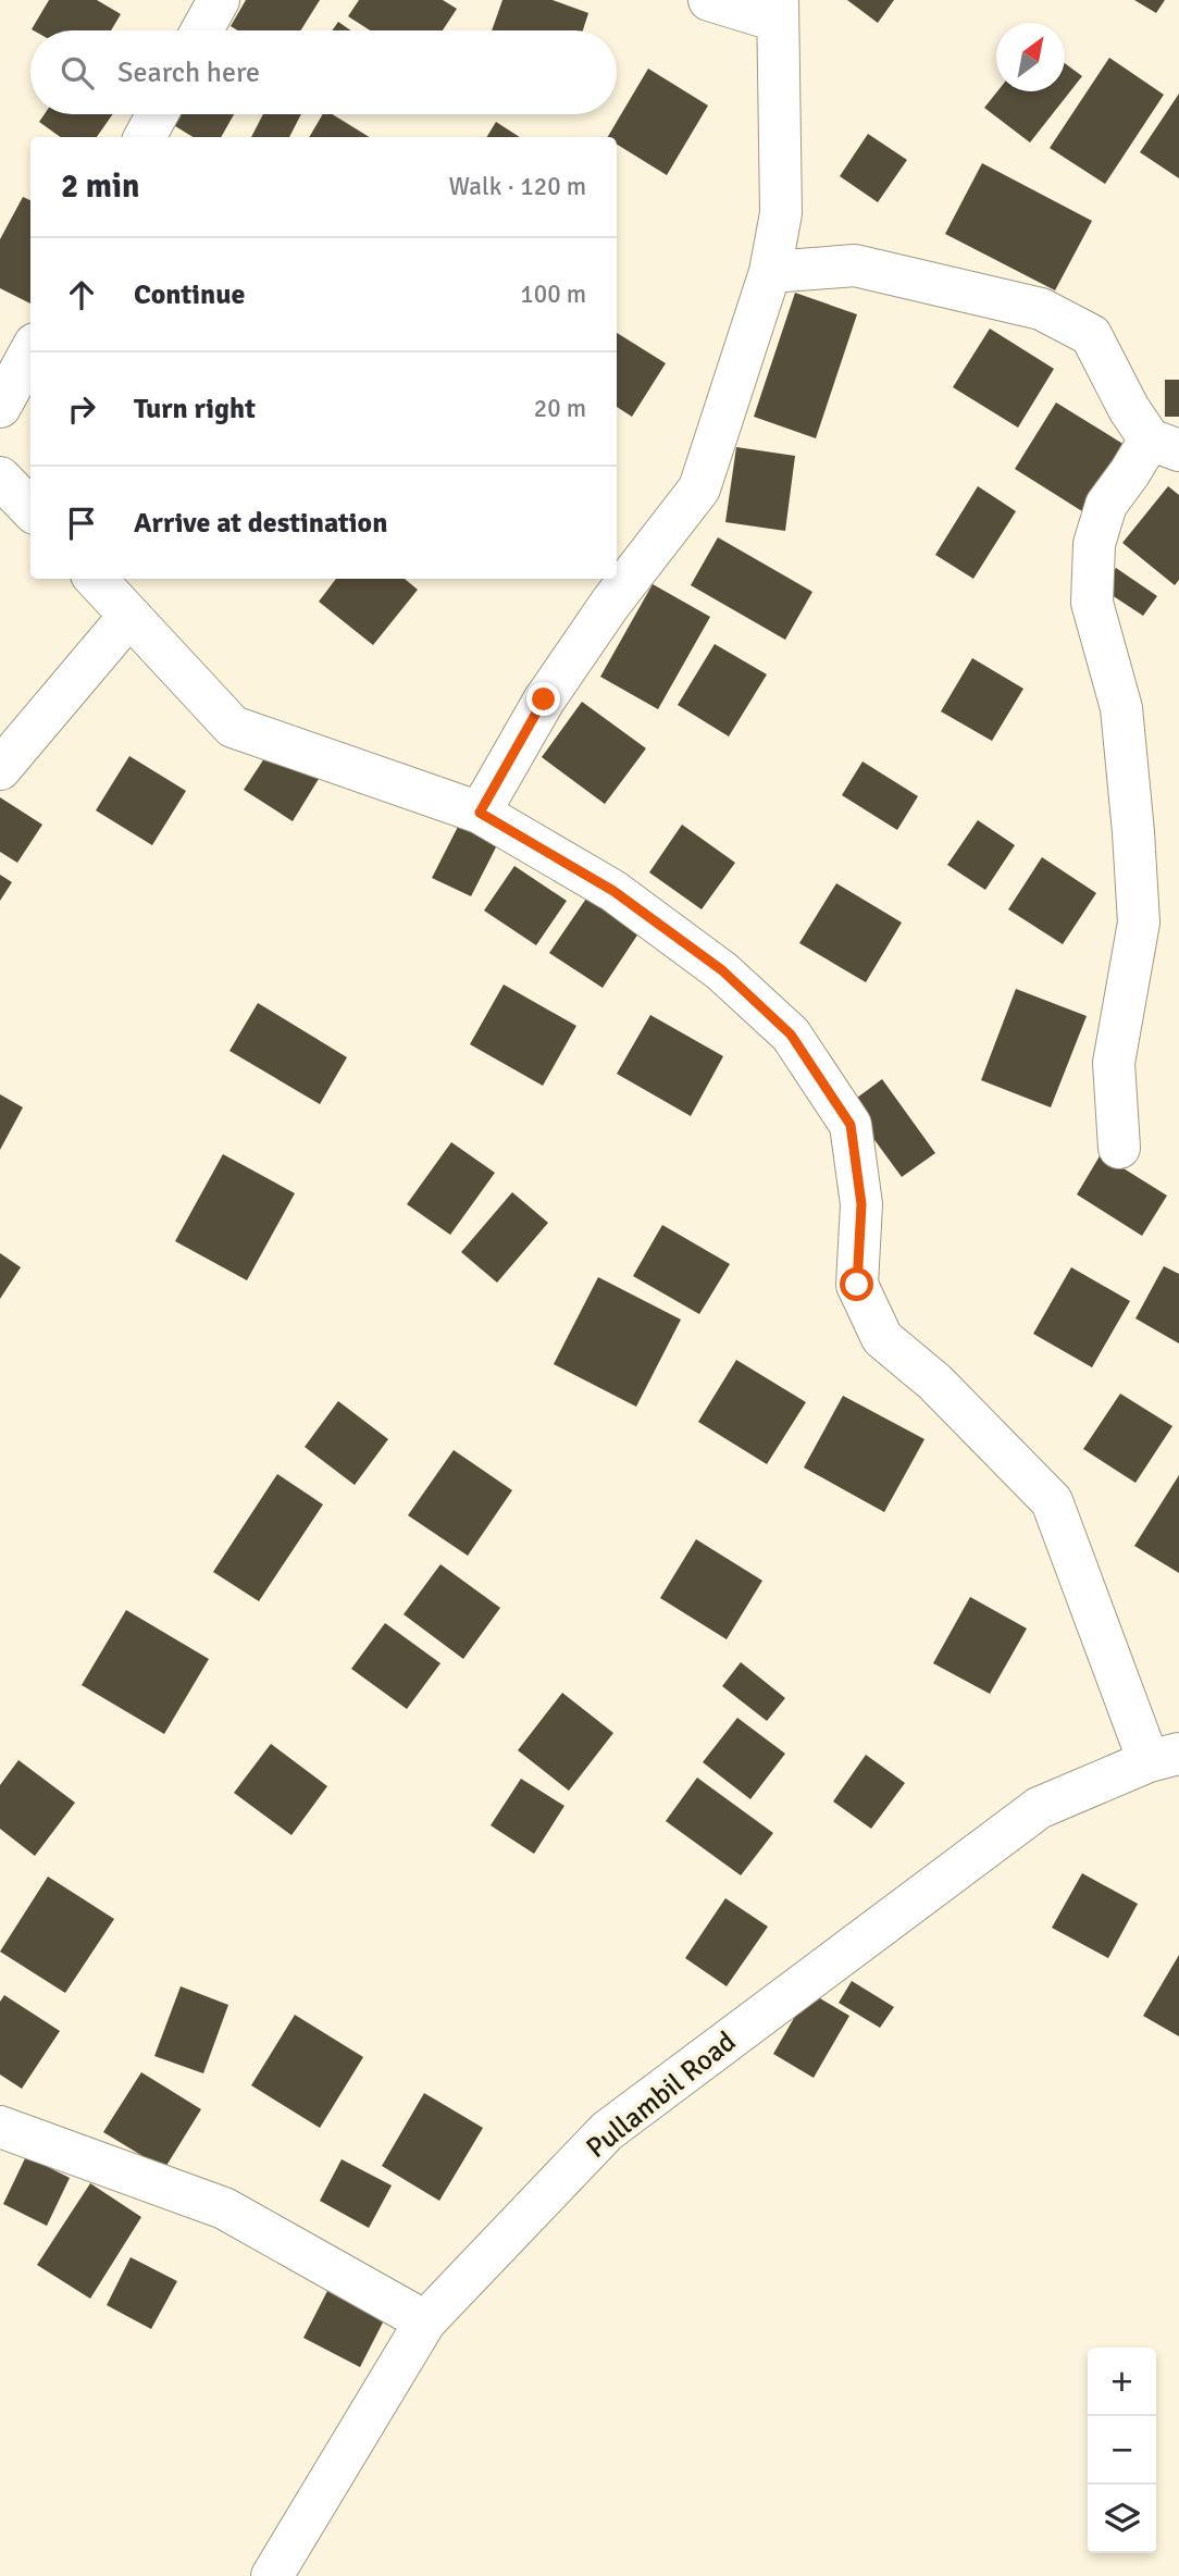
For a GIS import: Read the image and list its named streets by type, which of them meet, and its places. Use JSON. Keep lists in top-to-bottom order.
{
  "streets": {
    "street": ["Pullambil Road"]
  },
  "north": "top right",
  "page": {
    "search": "Search here",
    "heading": ["2 min", "Walk · 120 m"],
    "list": [
      ["Continue", "100 m"],
      ["Turn right", "20 m"],
      "Arrive at destination"
    ],
    "map_buttons": ["+", "−"]
  }
}
